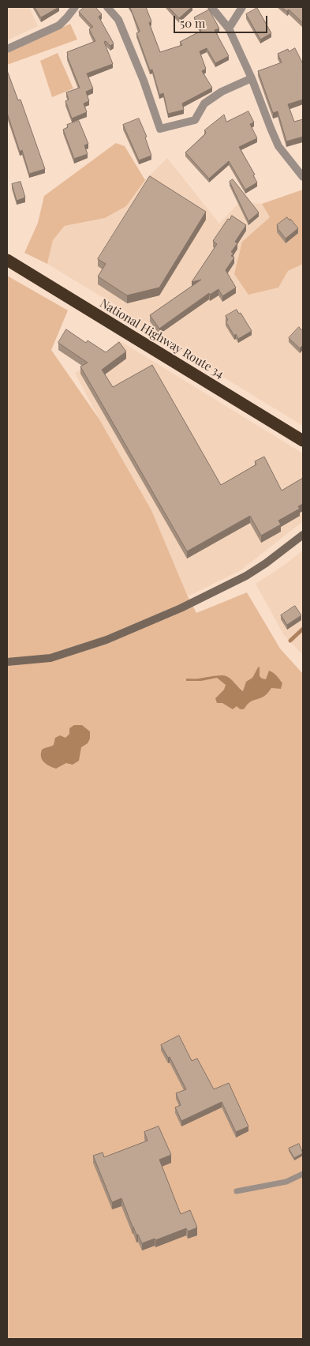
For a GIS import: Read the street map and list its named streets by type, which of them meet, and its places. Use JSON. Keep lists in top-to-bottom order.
{
  "streets": {
    "highway": ["National Highway Route 34"]
  },
  "scale_bar": "50 m"
}
